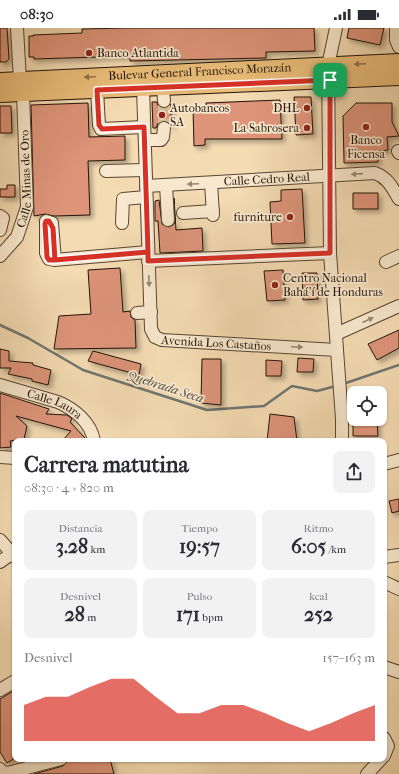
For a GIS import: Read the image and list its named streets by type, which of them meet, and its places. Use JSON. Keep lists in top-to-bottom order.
{
  "streets": {
    "main road": ["Bulevar General Francisco Morazán"],
    "street": [
      "Calle Minas de Oro",
      "Calle Cedro Real",
      "Avenida Los Castaños",
      "Calle Laura"
    ]
  },
  "crossings": [
    ["Bulevar General Francisco Morazán", "Calle Minas de Oro"],
    ["Bulevar General Francisco Morazán", "Avenida Los Castaños"],
    ["Calle Cedro Real", "Avenida Los Castaños"]
  ],
  "water": ["Quebrada Seca"],
  "places": [
    "Banco Atlantida",
    "DHL",
    "Autobancos SA",
    "Banco Ficensa",
    "La Sabrosera",
    "furniture",
    "Centro Nacional Bahá'í de Honduras"
  ],
  "page": {
    "status": "08:30",
    "heading": ["Carrera matutina", "08:30 · 4 × 820 m"],
    "stats": [
      ["Distancia", "3.28 km"],
      ["Tiempo", "19:57"],
      ["Ritmo", "6:05 /km"],
      ["Desnivel", "28 m"],
      ["Pulso", "171 bpm"],
      ["kcal", "252"]
    ],
    "chart": ["Desnivel", "157–163 m"]
  }
}
